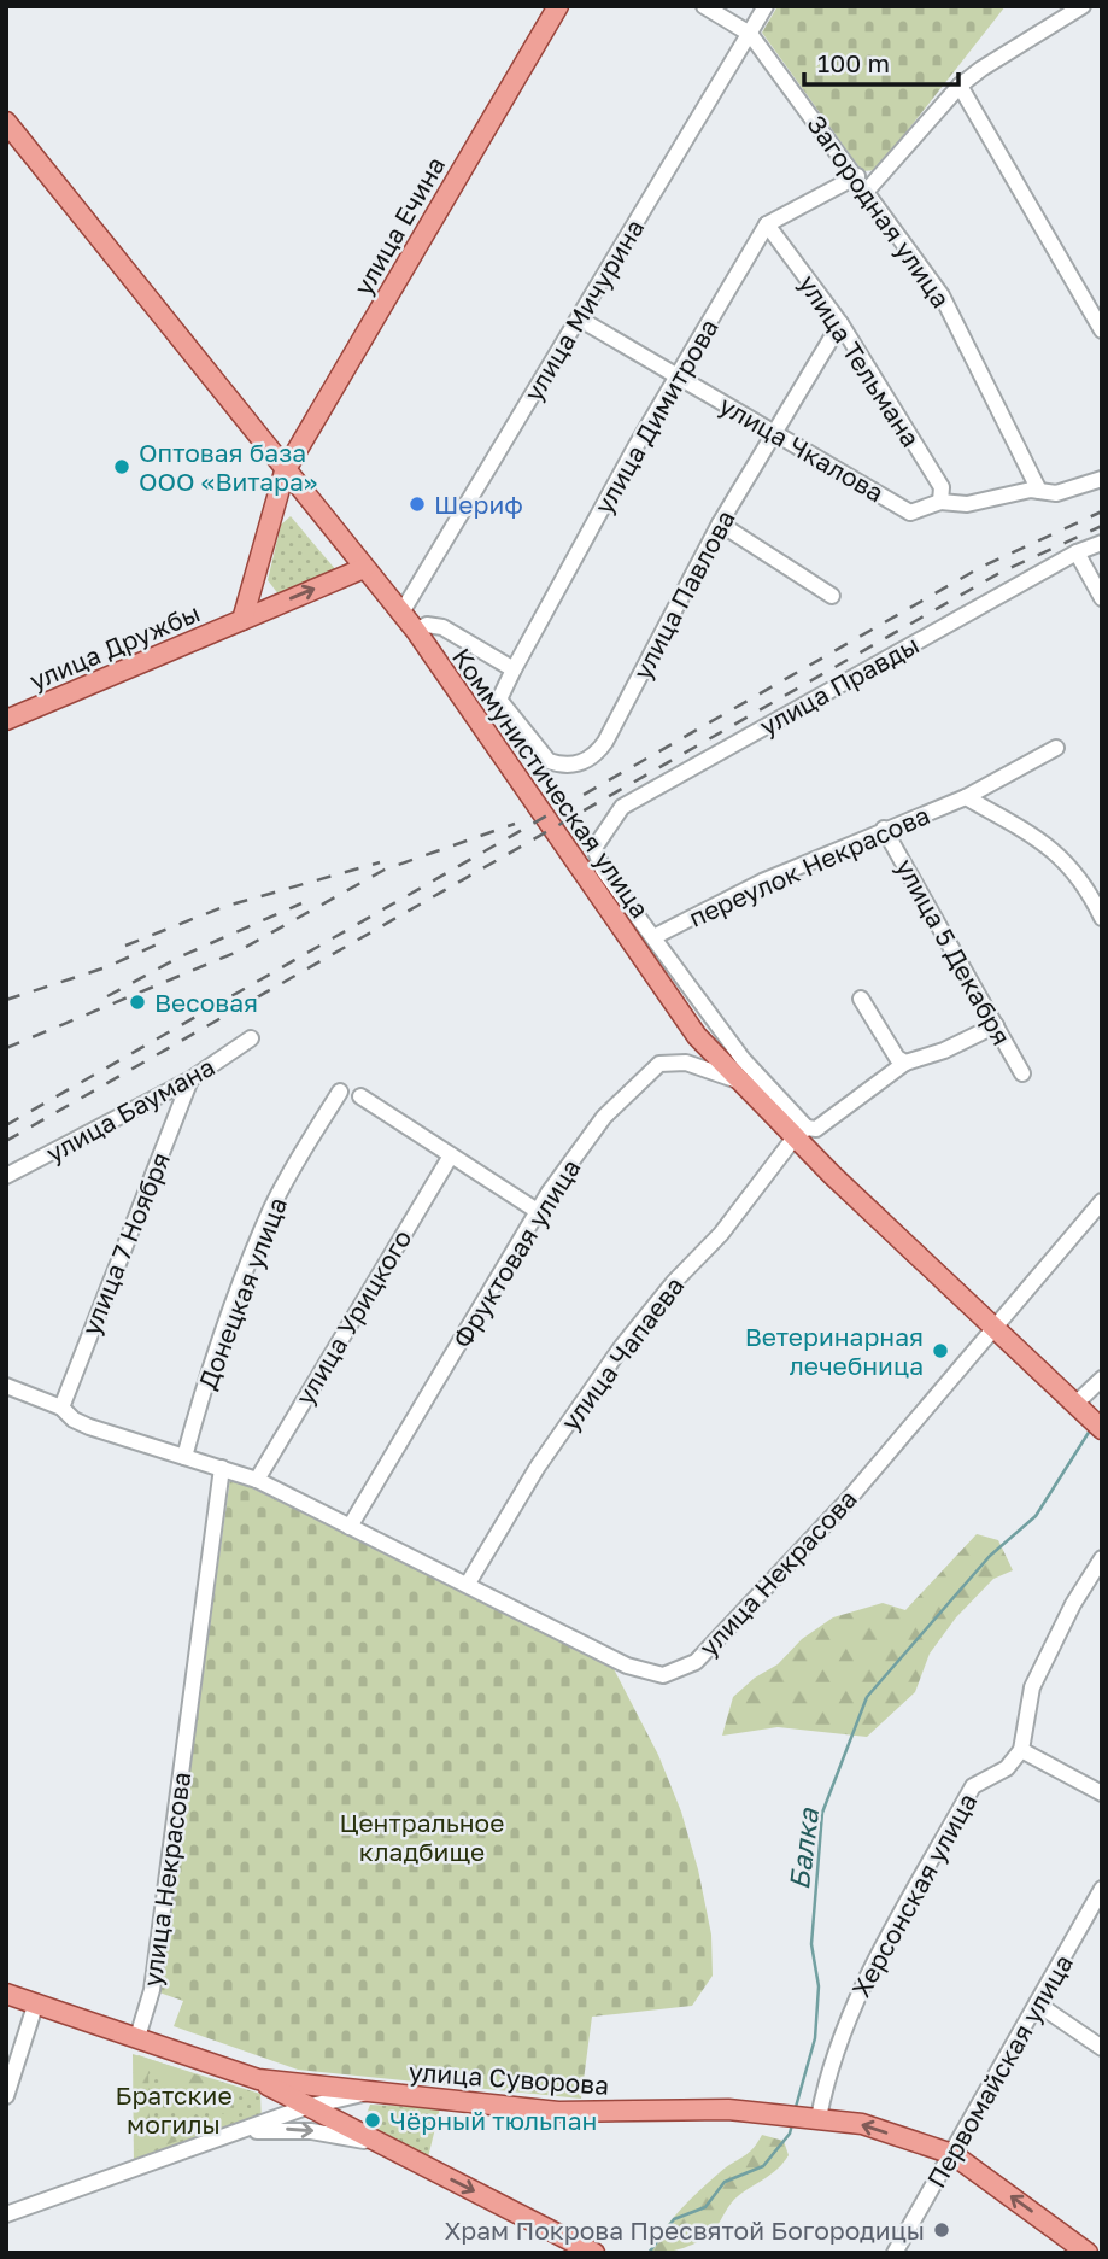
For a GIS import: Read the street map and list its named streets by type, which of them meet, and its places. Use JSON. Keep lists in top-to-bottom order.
{
  "streets": {
    "main road": [
      "улица Ечина",
      "улица Дружбы",
      "Коммунистическая улица",
      "улица Суворова"
    ],
    "street": [
      "Загородная улица",
      "улица Мичурина",
      "улица Тельмана",
      "улица Димитрова",
      "улица Чкалова",
      "улица Павлова",
      "улица Правды",
      "переулок Некрасова",
      "улица 5 Декабря",
      "улица Баумана",
      "улица 7 Ноября",
      "Фруктовая улица",
      "Донецкая улица",
      "улица Урицкого",
      "улица Чапаева",
      "улица Некрасова",
      "Херсонская улица",
      "Первомайская улица"
    ]
  },
  "crossings": [
    ["Загородная улица", "улица Мичурина"],
    ["улица Ечина", "Коммунистическая улица"],
    ["улица Мичурина", "улица Чкалова"],
    ["улица Мичурина", "Коммунистическая улица"],
    ["улица Тельмана", "улица Димитрова"],
    ["улица Тельмана", "улица Чкалова"],
    ["улица Тельмана", "улица Павлова"],
    ["улица Димитрова", "улица Чкалова"],
    ["улица Димитрова", "улица Павлова"],
    ["улица Чкалова", "улица Павлова"],
    ["улица Дружбы", "Коммунистическая улица"],
    ["улица Правды", "переулок Некрасова"],
    ["Коммунистическая улица", "Фруктовая улица"],
    ["Коммунистическая улица", "улица Чапаева"],
    ["Коммунистическая улица", "улица Некрасова"],
    ["переулок Некрасова", "улица 5 Декабря"],
    ["улица Баумана", "улица 7 Ноября"],
    ["улица 7 Ноября", "улица Некрасова"],
    ["Фруктовая улица", "улица Некрасова"],
    ["Донецкая улица", "улица Некрасова"],
    ["улица Урицкого", "улица Некрасова"],
    ["улица Чапаева", "улица Некрасова"],
    ["улица Некрасова", "улица Суворова"],
    ["Херсонская улица", "улица Суворова"],
    ["Первомайская улица", "улица Суворова"]
  ],
  "water": ["Балка"],
  "parks": ["Центральное кладбище", "Братские могилы"],
  "places": [
    "Оптовая база ООО «Витара»",
    "Шериф",
    "Весовая",
    "Ветеринарная лечебница",
    "Чёрный тюльпан",
    "Храм Покрова Пресвятой Богородицы"
  ],
  "scale_bar": "100 m"
}
